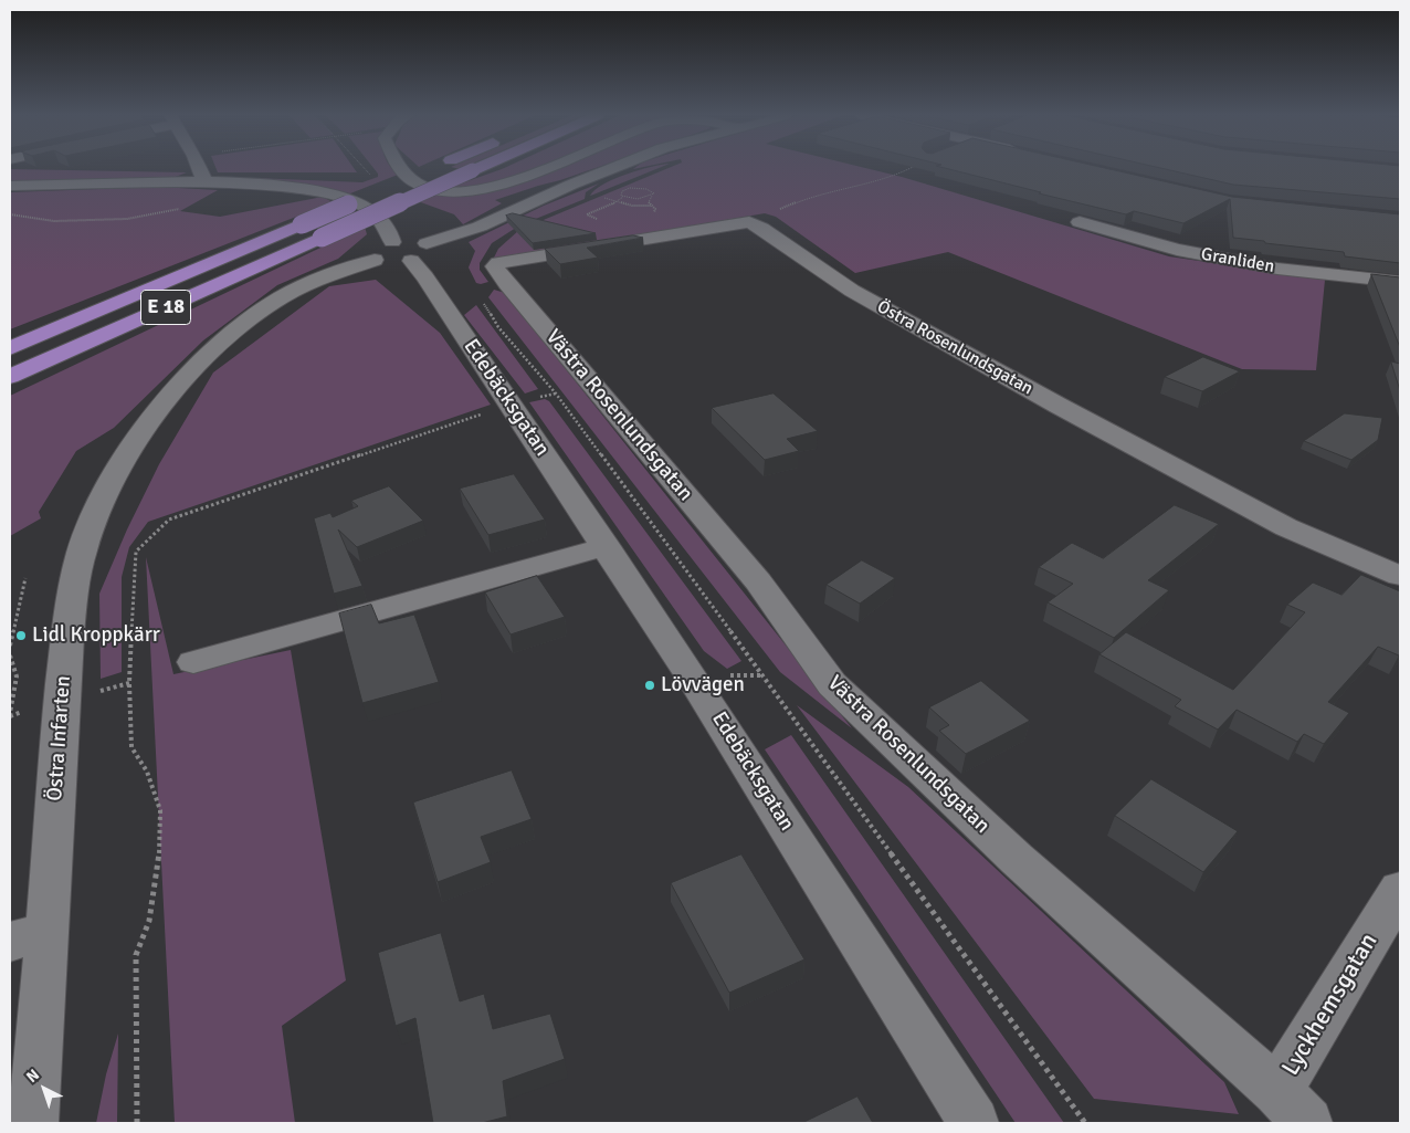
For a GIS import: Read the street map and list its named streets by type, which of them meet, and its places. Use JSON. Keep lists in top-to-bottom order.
{
  "streets": {
    "highway": ["E 18"],
    "street": [
      "Granliden",
      "Östra Rosenlundsgatan",
      "Edebäcksgatan",
      "Västra Rosenlundsgatan",
      "Östra Infarten",
      "Lyckhemsgatan"
    ]
  },
  "crossings": [
    ["Edebäcksgatan", "Östra Infarten"],
    ["Västra Rosenlundsgatan", "Lyckhemsgatan"]
  ],
  "places": ["Lidl Kroppkärr", "Lövvägen"],
  "north": "top left"
}
